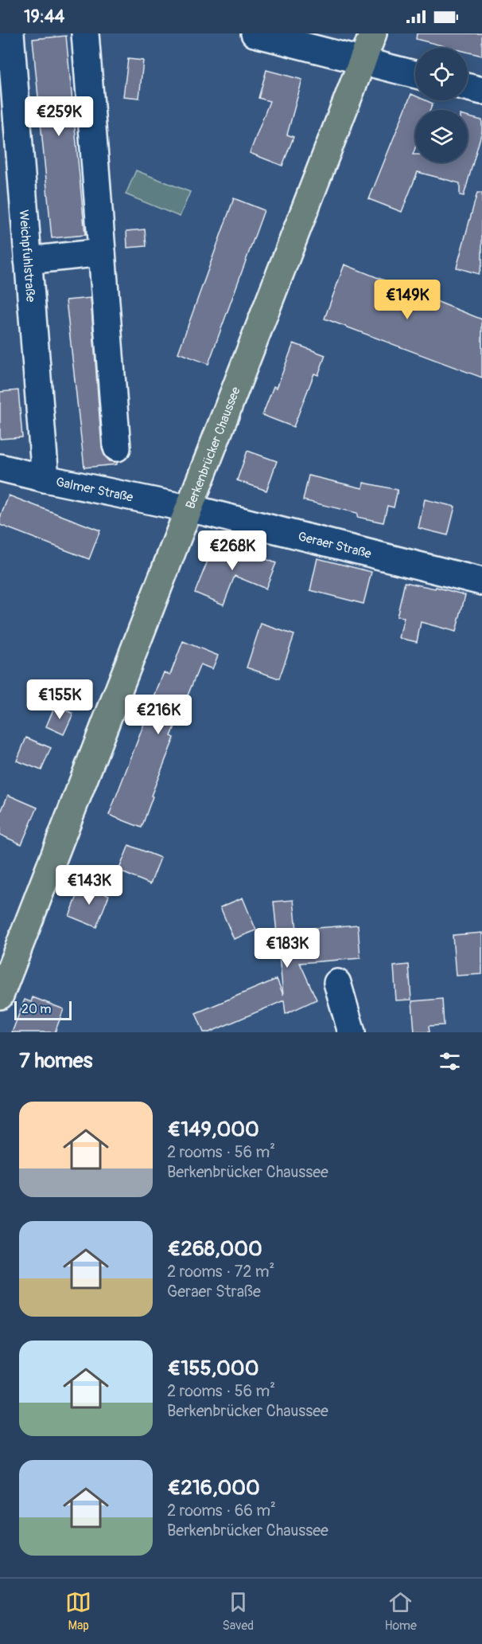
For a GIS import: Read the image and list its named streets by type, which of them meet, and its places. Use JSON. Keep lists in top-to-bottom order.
{
  "streets": {
    "main road": ["Berkenbrücker Chaussee"],
    "street": ["Weichpfuhlstraße", "Galmer Straße", "Geraer Straße"]
  },
  "crossings": [
    ["Weichpfuhlstraße", "Galmer Straße"],
    ["Berkenbrücker Chaussee", "Galmer Straße"],
    ["Berkenbrücker Chaussee", "Geraer Straße"],
    ["Galmer Straße", "Geraer Straße"]
  ],
  "scale_bar": "20 m",
  "page": {
    "status": "19:44",
    "price": [
      "€259K",
      "€149K",
      "€268K",
      "€155K",
      "€216K",
      "€143K",
      "€183K"
    ],
    "scale": "20 m",
    "heading": "7 homes",
    "list": [
      {
        "name": "€149,000",
        "note": "2 rooms · 56 m² · Berkenbrücker Chaussee"
      },
      {
        "name": "€268,000",
        "note": "2 rooms · 72 m² · Geraer Straße"
      },
      {
        "name": "€155,000",
        "note": "2 rooms · 56 m² · Berkenbrücker Chaussee"
      },
      {
        "name": "€216,000",
        "note": "2 rooms · 66 m² · Berkenbrücker Chaussee"
      }
    ],
    "tabs": ["Map", "Saved", "Home"]
  }
}
